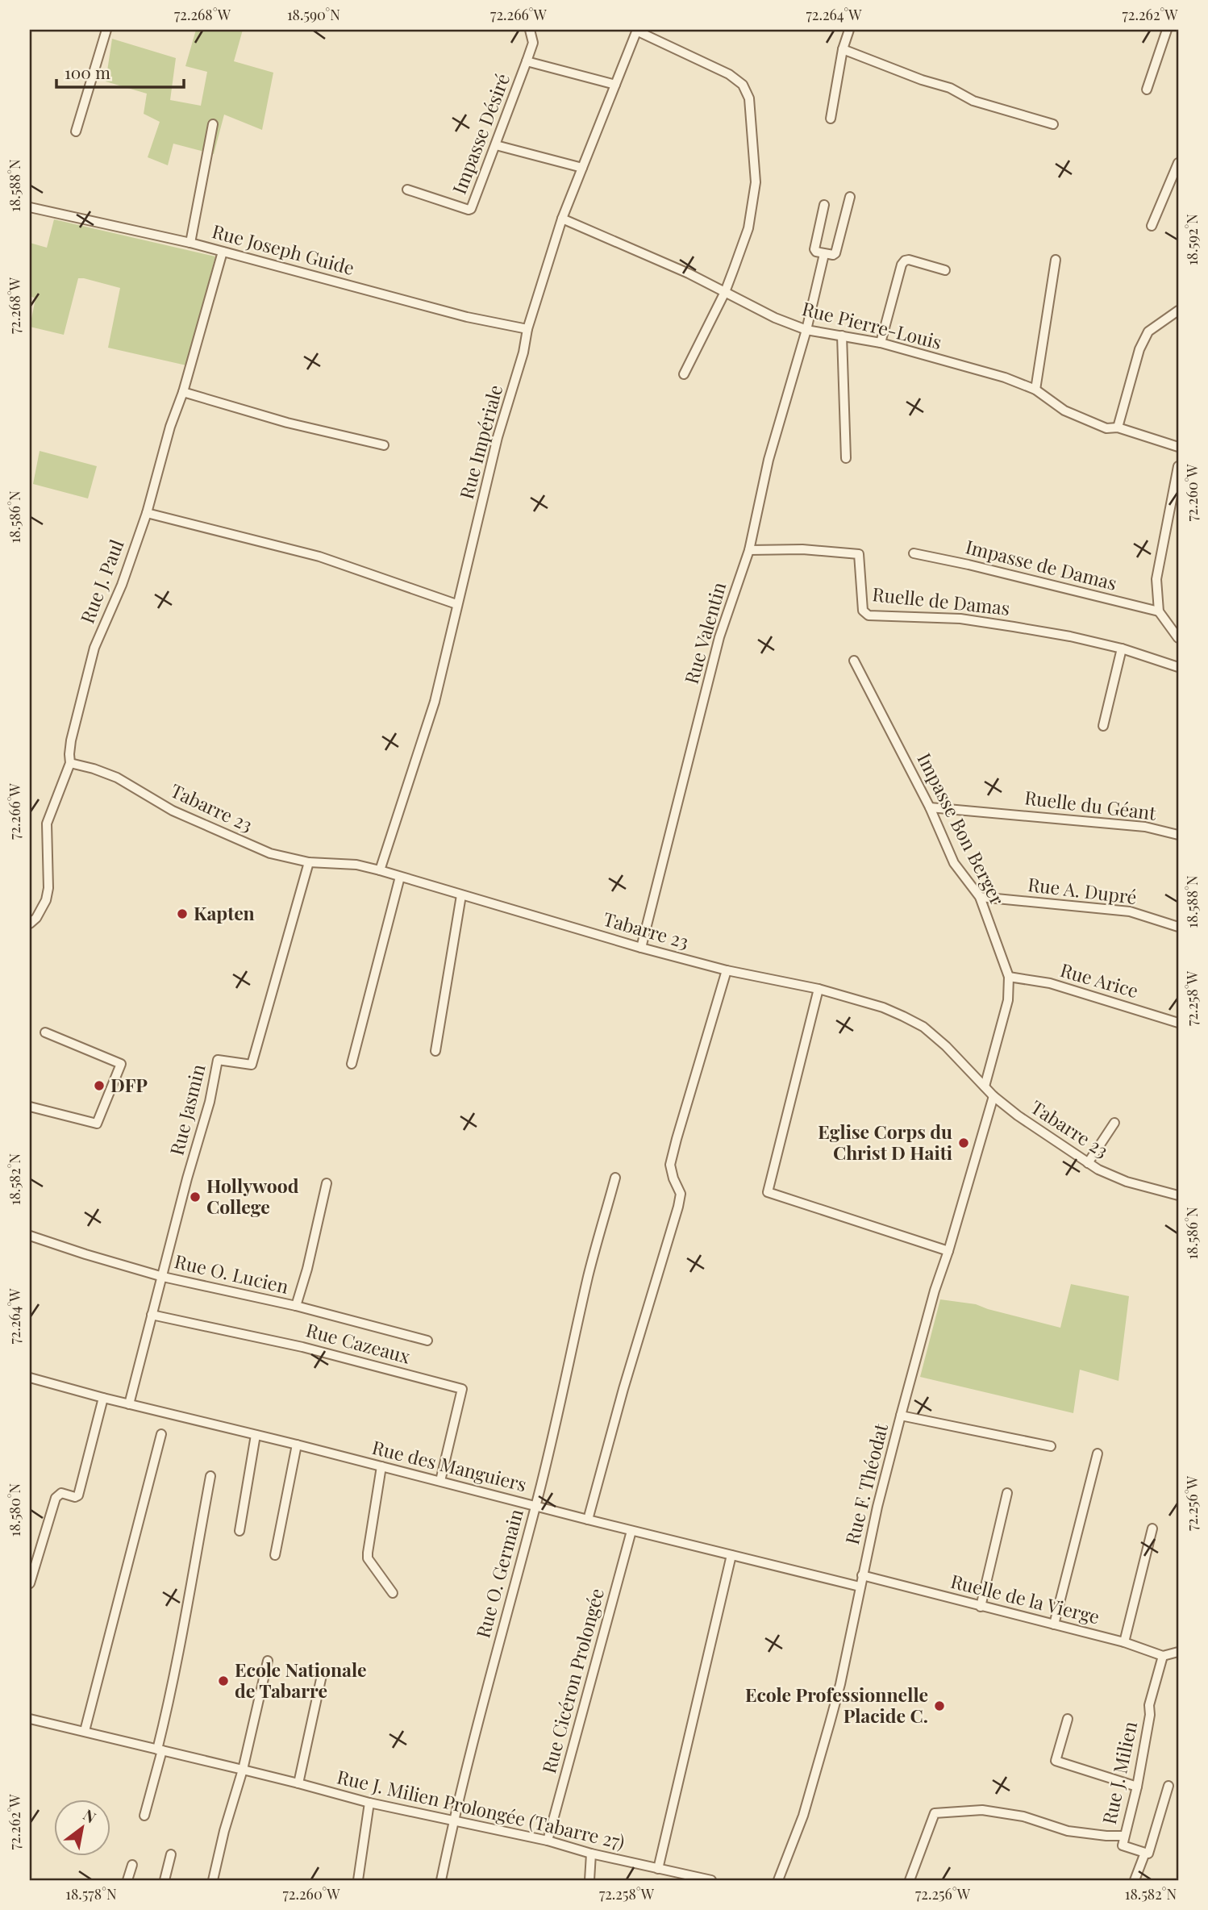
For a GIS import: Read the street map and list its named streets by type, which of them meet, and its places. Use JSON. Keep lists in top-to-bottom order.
{
  "streets": {
    "street": [
      "Impasse Désiré",
      "Rue Joseph Guide",
      "Rue Pierre-Louis",
      "Rue Impériale",
      "Impasse de Damas",
      "Rue J. Paul",
      "Ruelle de Damas",
      "Rue Valentin",
      "Ruelle du Géant",
      "Tabarre 23",
      "Impasse Bon Berger",
      "Rue A. Dupré",
      "Rue Arice",
      "Rue Jasmin",
      "Rue O. Lucien",
      "Rue Cazeaux",
      "Rue des Manguiers",
      "Rue F. Théodat",
      "Rue O. Germain",
      "Ruelle de la Vierge",
      "Rue Cicéron Prolongée",
      "Rue J. Milien",
      "Rue J. Milien Prolongée (Tabarre 27)"
    ]
  },
  "crossings": [
    ["Impasse Désiré", "Rue Impériale"],
    ["Rue Joseph Guide", "Rue Impériale"],
    ["Rue Joseph Guide", "Rue J. Paul"],
    ["Rue Pierre-Louis", "Rue Impériale"],
    ["Rue Pierre-Louis", "Rue Valentin"],
    ["Rue Impériale", "Tabarre 23"],
    ["Rue J. Paul", "Tabarre 23"],
    ["Ruelle de Damas", "Rue Valentin"],
    ["Rue Valentin", "Tabarre 23"],
    ["Ruelle du Géant", "Impasse Bon Berger"],
    ["Tabarre 23", "Impasse Bon Berger"],
    ["Tabarre 23", "Rue Jasmin"],
    ["Tabarre 23", "Rue F. Théodat"],
    ["Impasse Bon Berger", "Rue A. Dupré"],
    ["Impasse Bon Berger", "Rue Arice"],
    ["Rue Jasmin", "Rue O. Lucien"],
    ["Rue Jasmin", "Rue Cazeaux"],
    ["Rue Jasmin", "Rue des Manguiers"],
    ["Rue Cazeaux", "Rue des Manguiers"],
    ["Rue des Manguiers", "Rue F. Théodat"],
    ["Rue des Manguiers", "Rue O. Germain"],
    ["Rue des Manguiers", "Rue Cicéron Prolongée"],
    ["Rue F. Théodat", "Ruelle de la Vierge"],
    ["Rue O. Germain", "Rue J. Milien Prolongée (Tabarre 27)"],
    ["Ruelle de la Vierge", "Rue J. Milien"],
    ["Rue Cicéron Prolongée", "Rue J. Milien Prolongée (Tabarre 27)"]
  ],
  "places": [
    "Kapten",
    "DFP",
    "Eglise Corps du Christ D Haiti",
    "Hollywood College",
    "Ecole Nationale de Tabarre",
    "Ecole Professionnelle Placide C."
  ],
  "scale_bar": "100 m",
  "north": "top right",
  "coordinates": [
    "72.268°W",
    "18.590°N",
    "72.266°W",
    "72.264°W",
    "72.262°W",
    "18.588°N",
    "18.592°N",
    "72.260°W",
    "18.586°N",
    "72.258°W",
    "18.582°N",
    "72.256°W",
    "18.580°N",
    "18.578°N"
  ]
}
